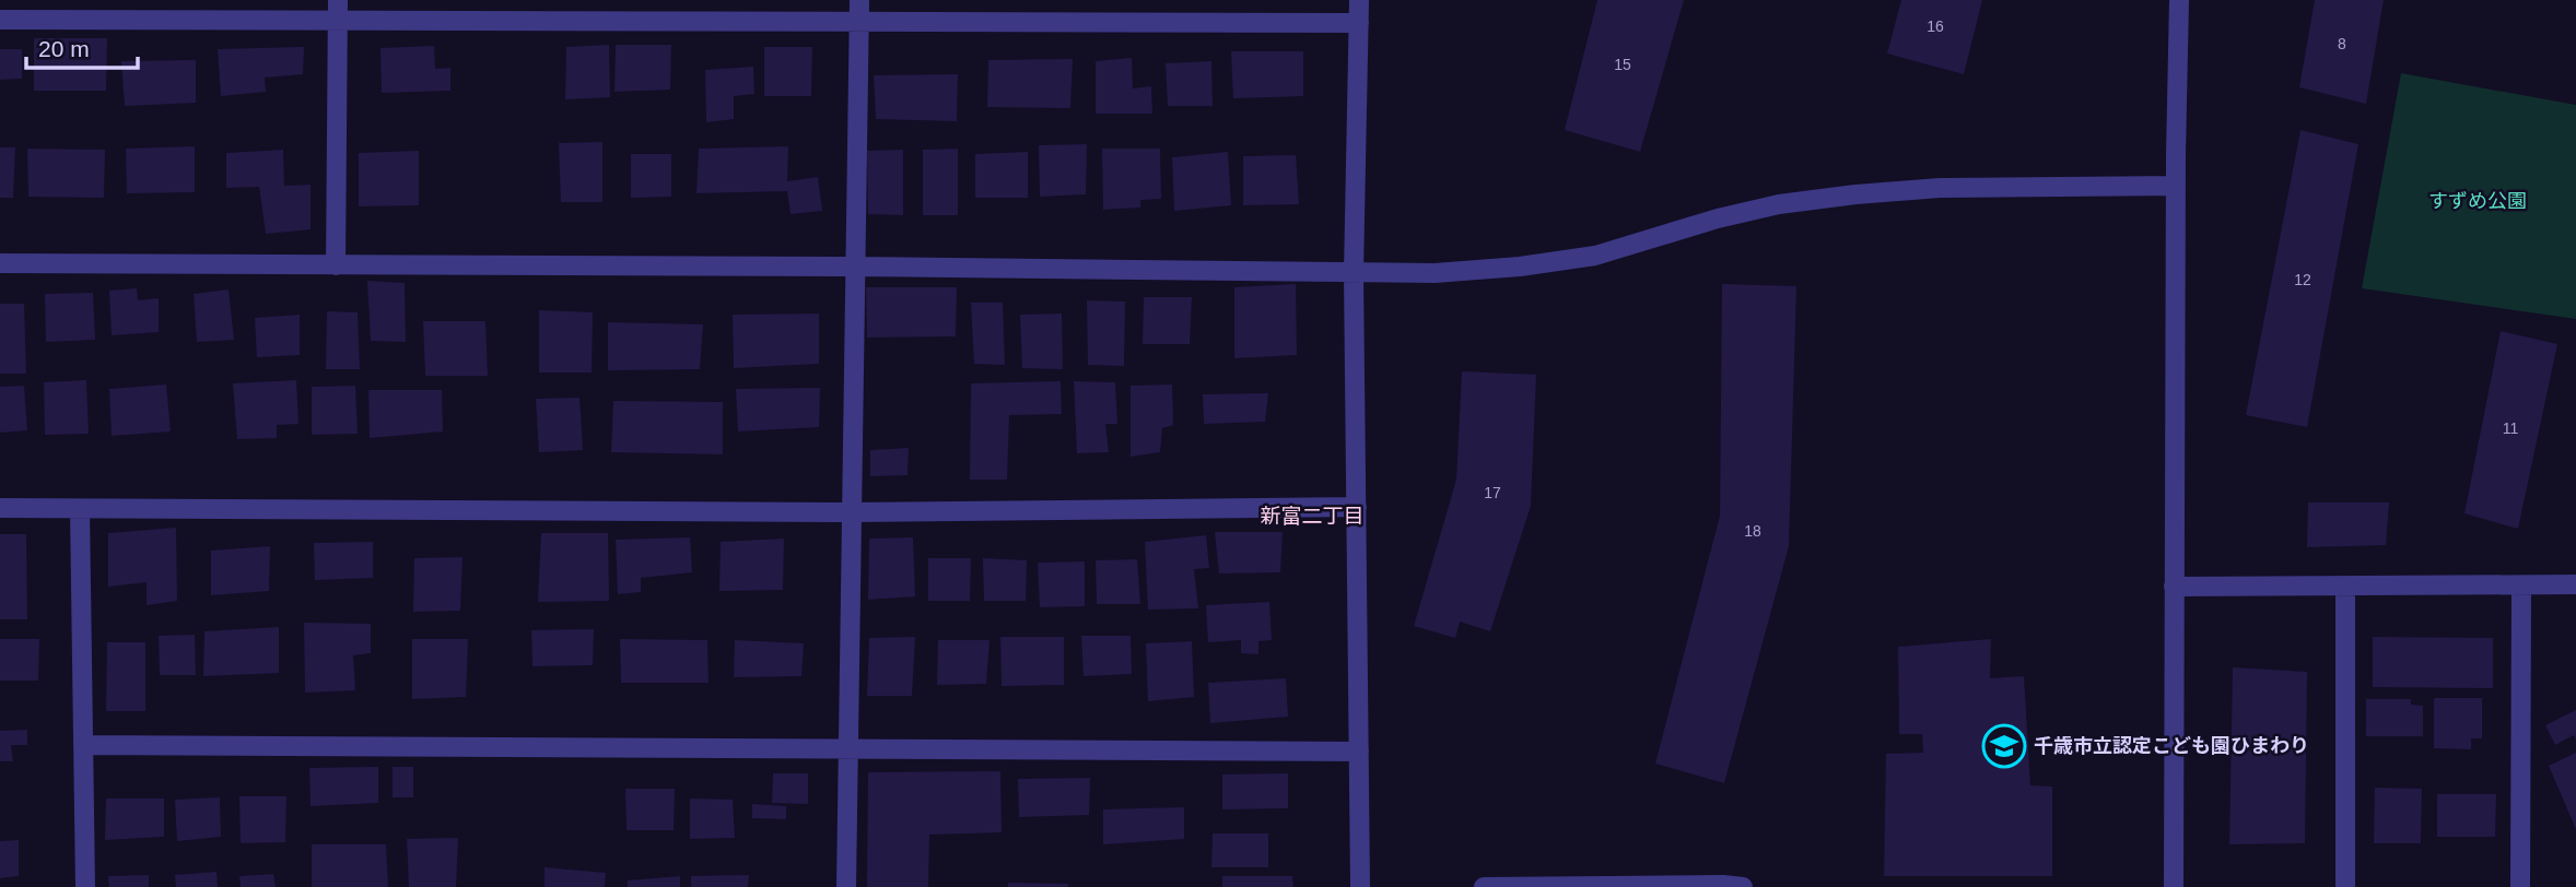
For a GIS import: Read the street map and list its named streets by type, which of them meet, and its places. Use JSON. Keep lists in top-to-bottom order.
{
  "districts": ["新富二丁目"],
  "parks": ["すずめ公園"],
  "places": {
    "school or university": ["千歳市立認定こども園ひまわり"]
  },
  "house_numbers": [
    "16",
    "8",
    "15",
    "12",
    "11",
    "17",
    "18"
  ],
  "scale_bar": "20 m"
}
